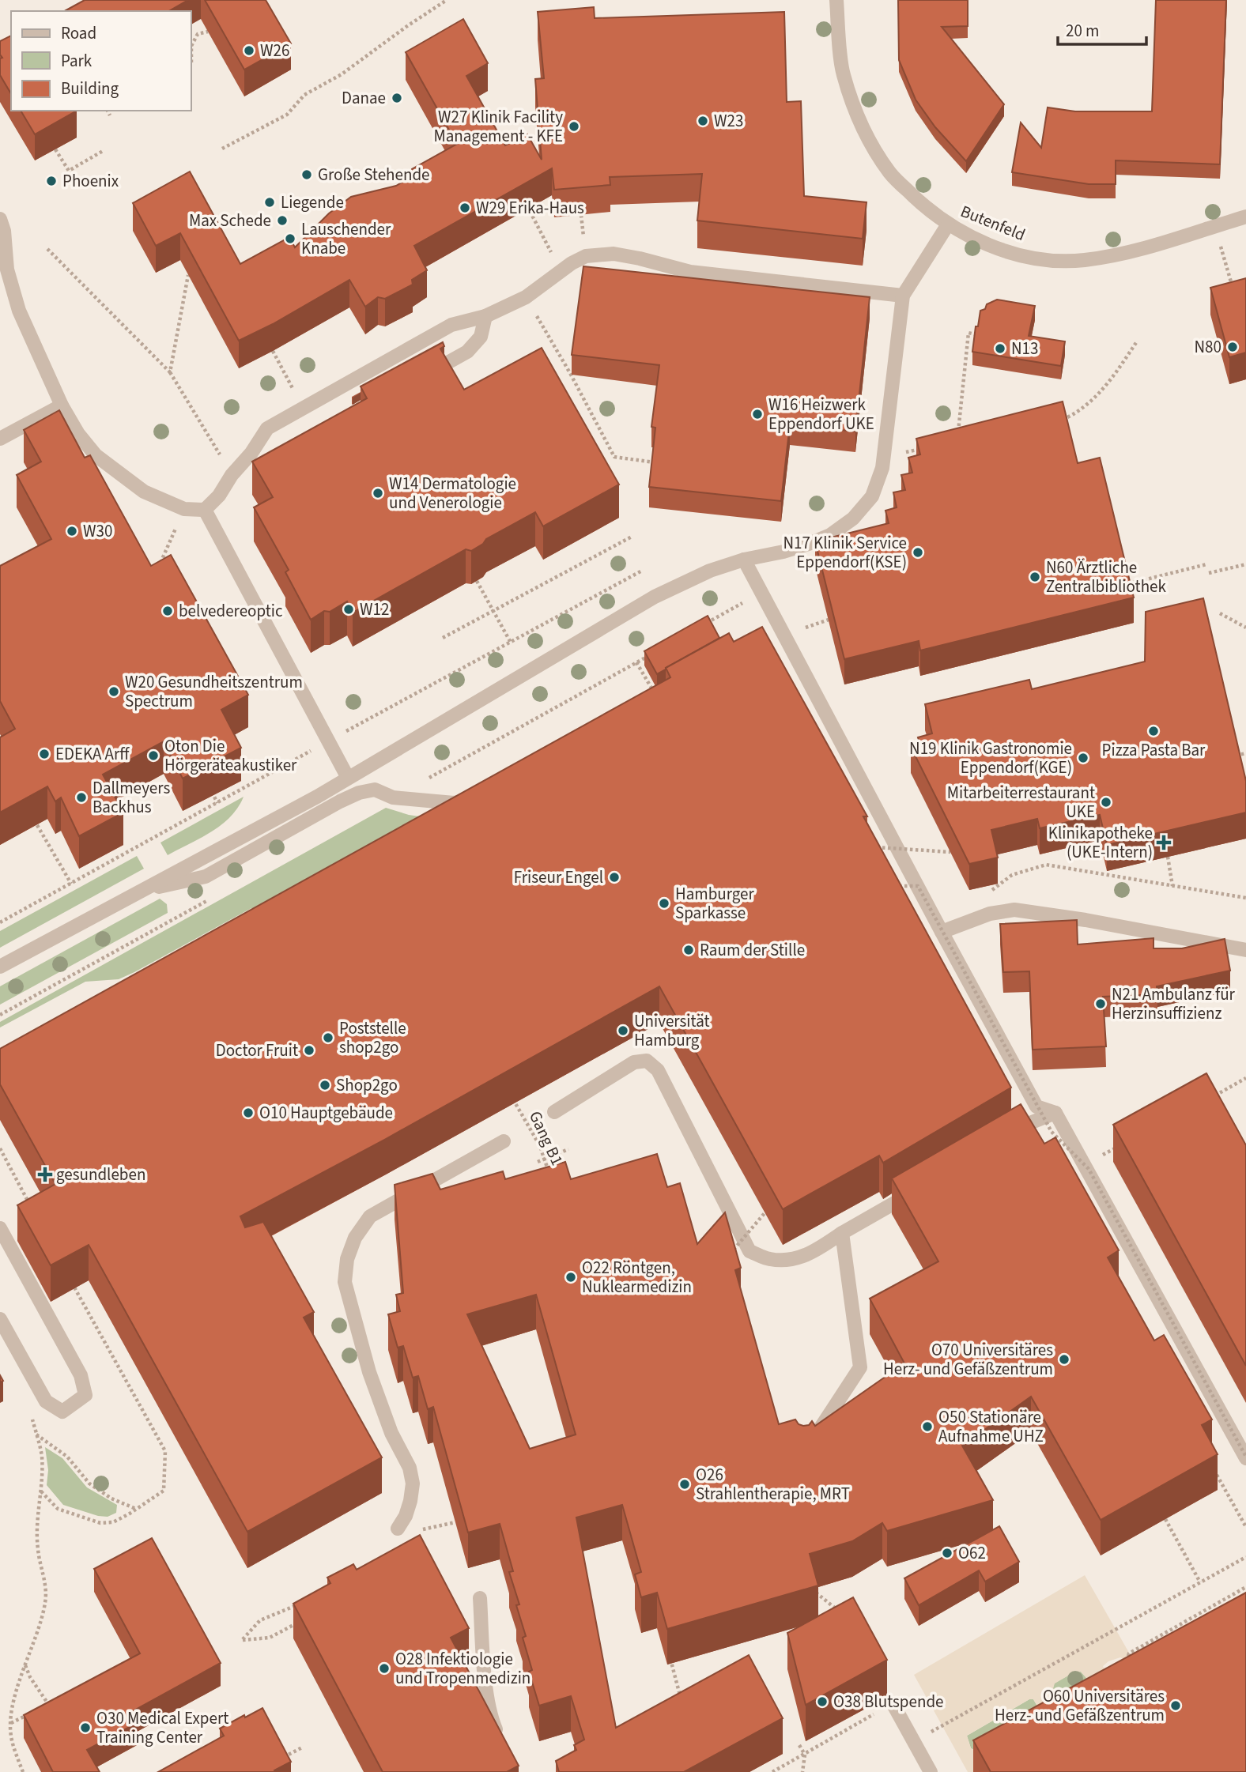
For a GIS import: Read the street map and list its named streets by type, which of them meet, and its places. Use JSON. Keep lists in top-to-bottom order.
{
  "streets": {
    "street": ["Butenfeld"],
    "path": ["Gang B1"]
  },
  "places": {
    "other": [
      "W26",
      "Danae",
      "W23",
      "W27 Klinik Facility Management - KFE",
      "Große Stehende",
      "Phoenix",
      "Liegende",
      "W29 Erika-Haus",
      "Max Schede",
      "Lauschender Knabe",
      "N80",
      "N13",
      "W16 Heizwerk Eppendorf UKE",
      "W14 Dermatologie und Venerologie",
      "W30",
      "N17 Klinik Service Eppendorf(KSE)",
      "N60 Ärztliche Zentralbibliothek",
      "W12",
      "belvedereoptic",
      "W20 Gesundheitszentrum Spectrum",
      "Pizza Pasta Bar",
      "EDEKA Arff",
      "Oton Die Hörgeräteakustiker",
      "N19 Klinik Gastronomie Eppendorf(KGE)",
      "Dallmeyers Backhus",
      "Mitarbeiterrestaurant UKE",
      "Friseur Engel",
      "Hamburger Sparkasse",
      "Raum der Stille",
      "N21 Ambulanz für Herzinsuffizienz",
      "Universität Hamburg",
      "Poststelle shop2go",
      "Doctor Fruit",
      "Shop2go",
      "O10 Hauptgebäude",
      "O22 Röntgen, Nuklearmedizin",
      "O70 Universitäres Herz- und Gefäßzentrum",
      "O50 Stationäre Aufnahme UHZ",
      "O26 Strahlentherapie, MRT",
      "O62",
      "O28 Infektiologie und Tropenmedizin",
      "O38 Blutspende",
      "O60 Universitäres Herz- und Gefäßzentrum",
      "O30 Medical Expert Training Center"
    ],
    "health": ["Klinikapotheke (UKE-Intern)", "gesundleben"]
  },
  "legend": ["Road", "Park", "Building"],
  "scale_bar": "20 m"
}
